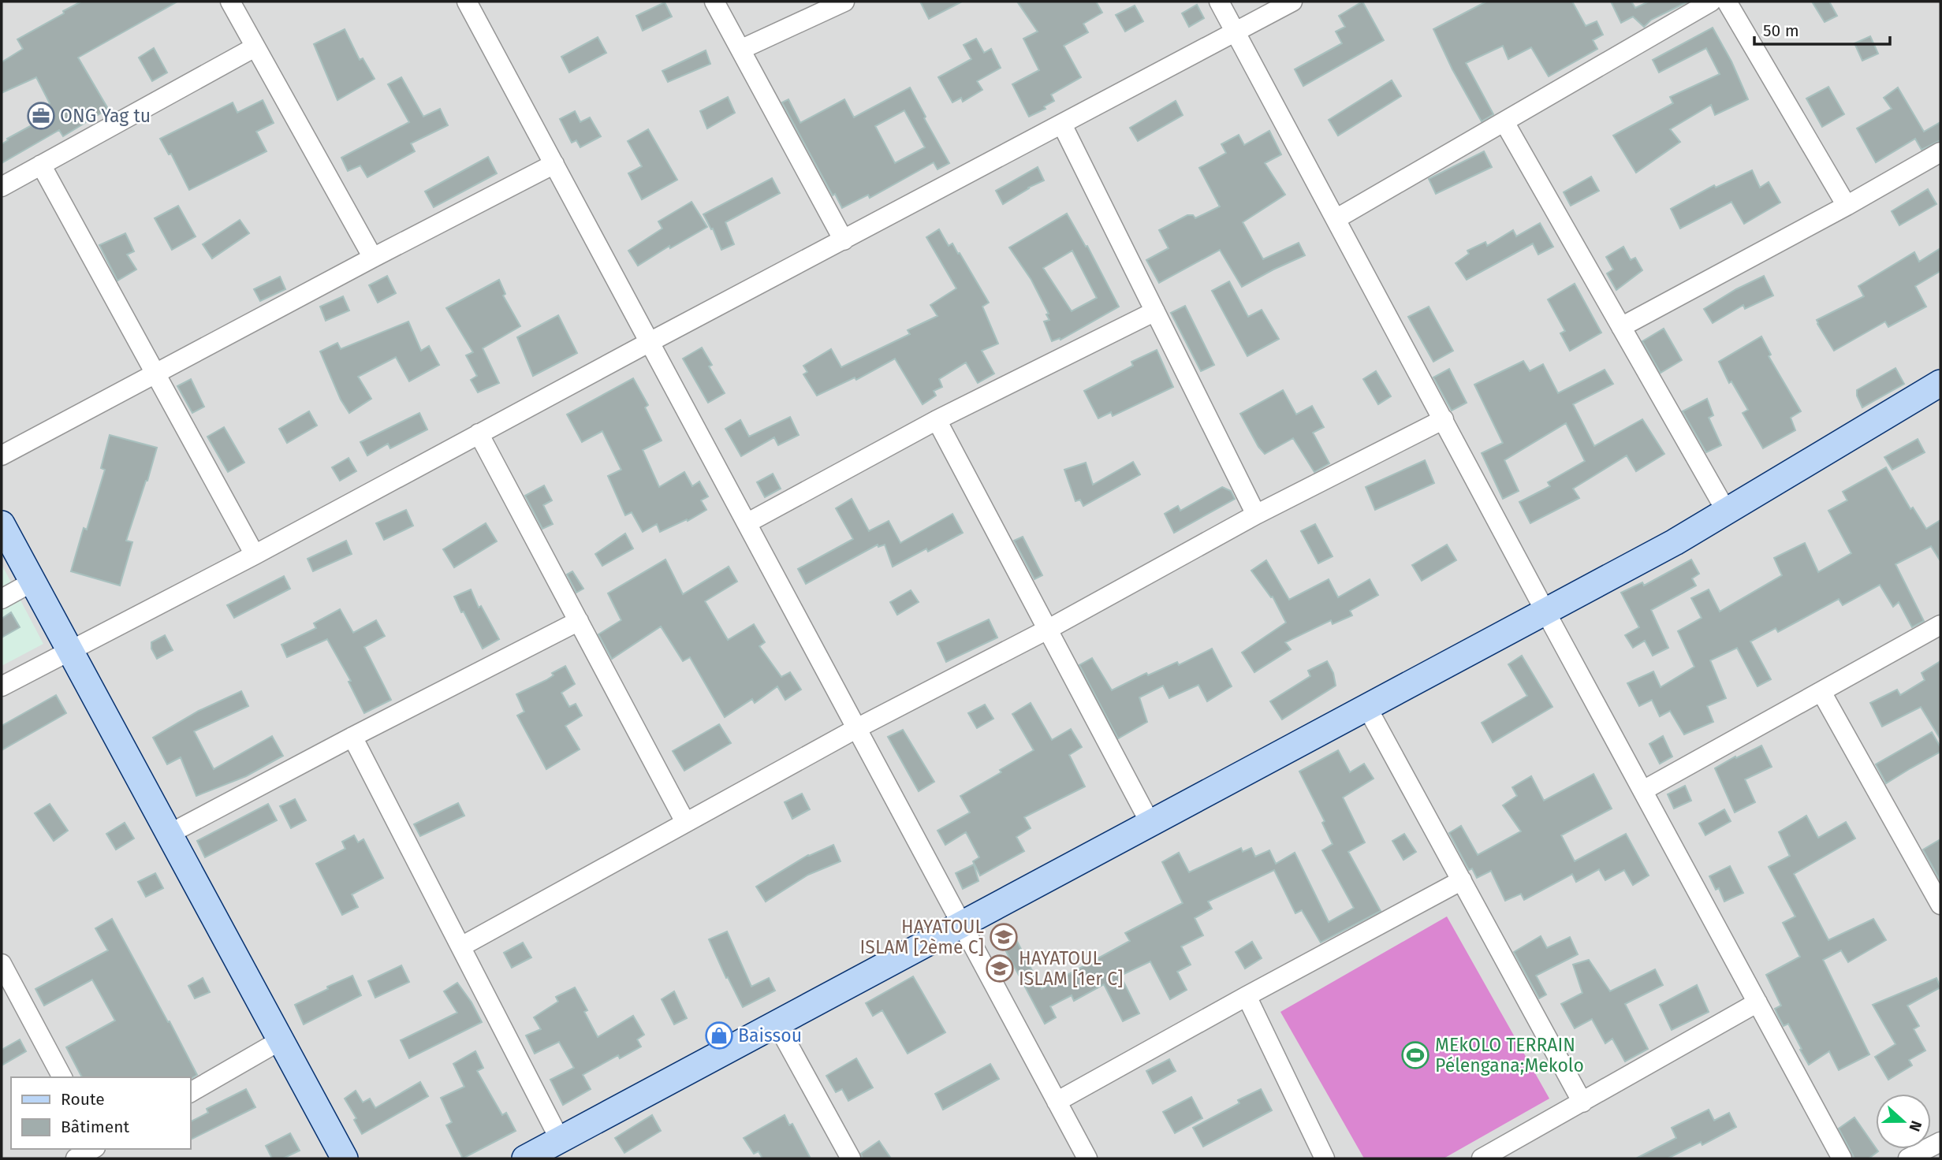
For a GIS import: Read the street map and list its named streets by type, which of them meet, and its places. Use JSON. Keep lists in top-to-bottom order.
{
  "places": {
    "office": ["ONG Yag tu"],
    "school or university": ["HAYATOUL ISLAM [2ème C]", "HAYATOUL ISLAM [1er C]"],
    "shop": ["Baissou"],
    "sports": ["MEkOLO TERRAIN Pélengana;Mekolo"]
  },
  "legend": ["Route", "Bâtiment"],
  "scale_bar": "50 m",
  "north": "right"
}
